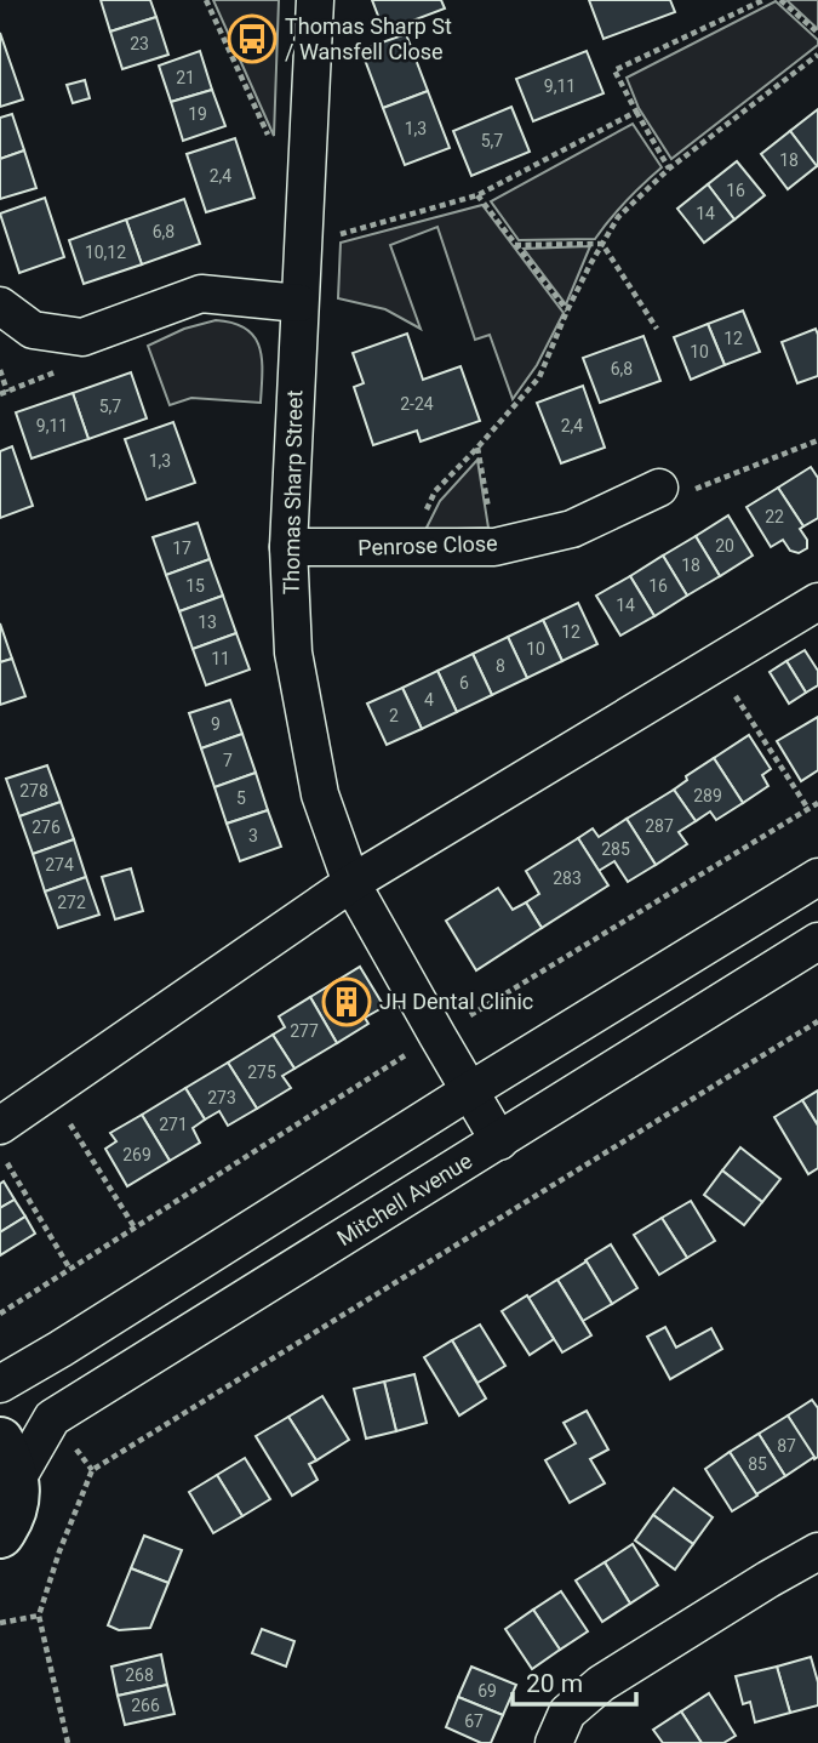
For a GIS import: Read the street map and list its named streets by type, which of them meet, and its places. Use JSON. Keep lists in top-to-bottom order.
{
  "streets": {
    "street": ["Thomas Sharp Street", "Penrose Close", "Mitchell Avenue"]
  },
  "crossings": [
    ["Thomas Sharp Street", "Penrose Close"],
    ["Thomas Sharp Street", "Mitchell Avenue"]
  ],
  "places": {
    "bus stop": ["Thomas Sharp St / Wansfell Close"],
    "building": ["JH Dental Clinic"]
  },
  "house_numbers": [
    "23",
    "21",
    "9,11",
    "19",
    "1,3",
    "5,7",
    "18",
    "2,4",
    "16",
    "14",
    "6,8",
    "10,12",
    "12",
    "10",
    "6,8",
    "2-24",
    "5,7",
    "9,11",
    "2,4",
    "1,3",
    "22",
    "20",
    "17",
    "18",
    "15",
    "16",
    "14",
    "13",
    "12",
    "10",
    "11",
    "8",
    "6",
    "4",
    "2",
    "9",
    "7",
    "278",
    "289",
    "5",
    "287",
    "276",
    "3",
    "285",
    "274",
    "283",
    "272",
    "277",
    "275",
    "273",
    "271",
    "269",
    "87",
    "85",
    "268",
    "69",
    "266",
    "67"
  ],
  "scale_bar": "20 m"
}
